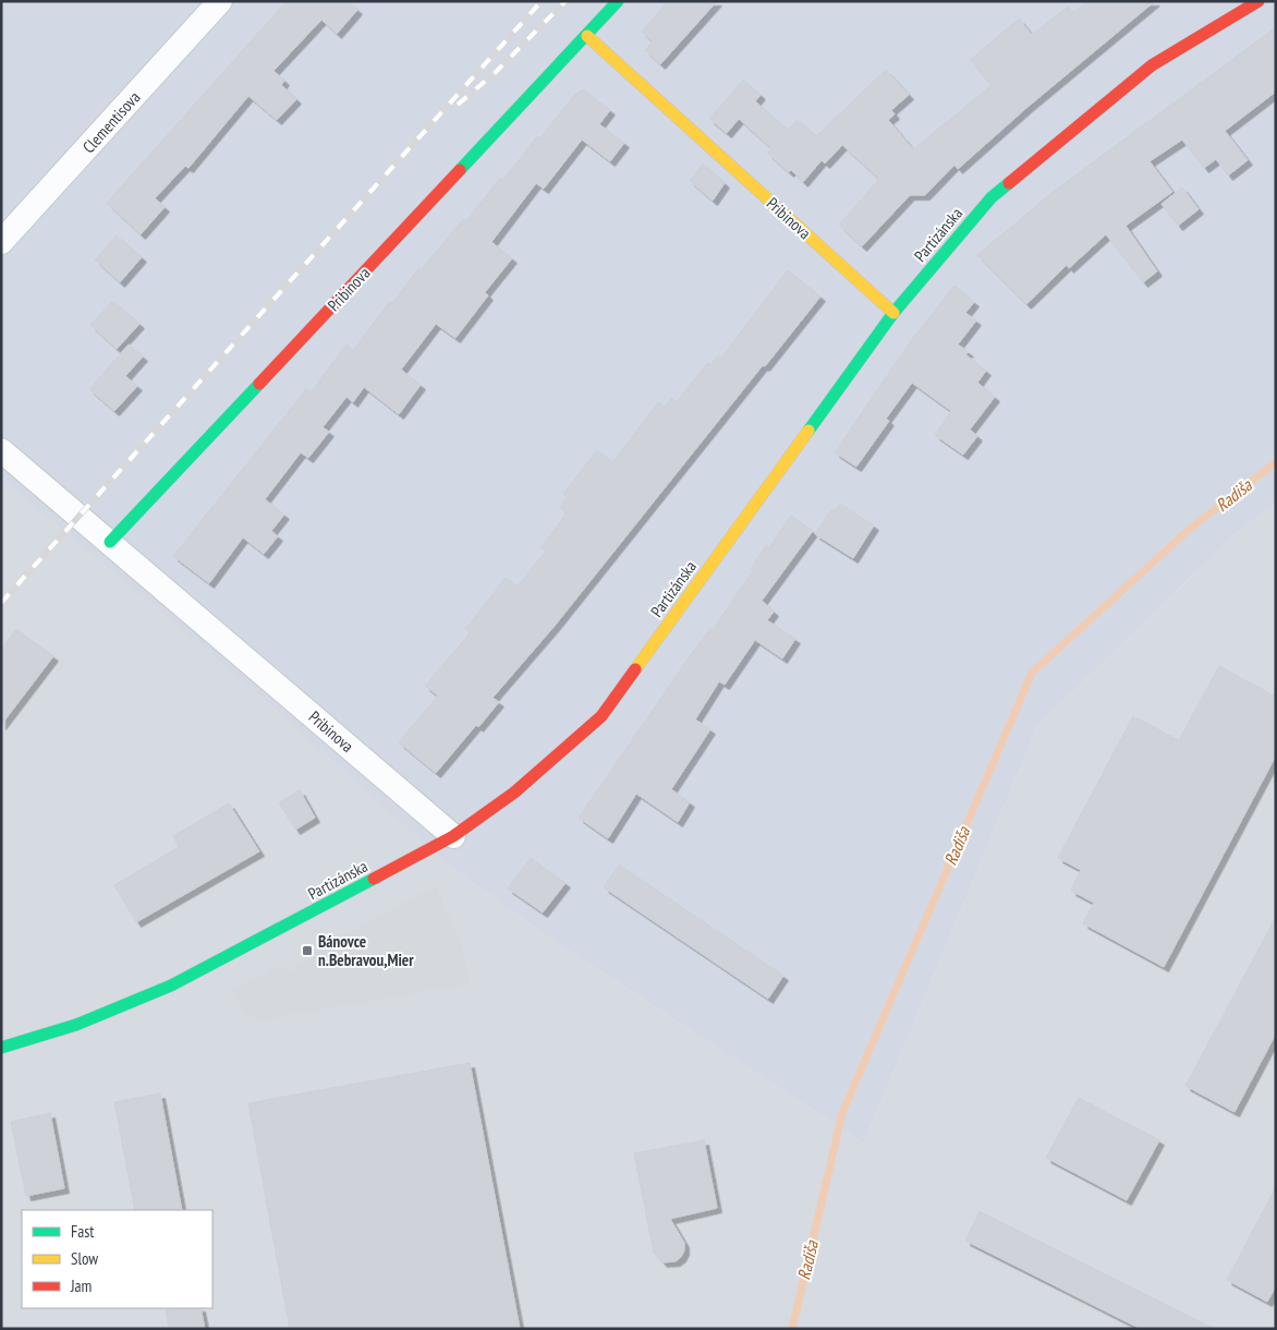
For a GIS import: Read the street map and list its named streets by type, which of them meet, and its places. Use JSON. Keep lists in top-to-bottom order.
{
  "streets": {
    "street": ["Clementisova", "Pribinova", "Partizánska"]
  },
  "crossings": [
    ["Pribinova", "Partizánska"]
  ],
  "water": ["Radiša"],
  "places": {
    "transit": ["Bánovce n.Bebravou,Mier"]
  },
  "legend": ["Fast", "Slow", "Jam"]
}
